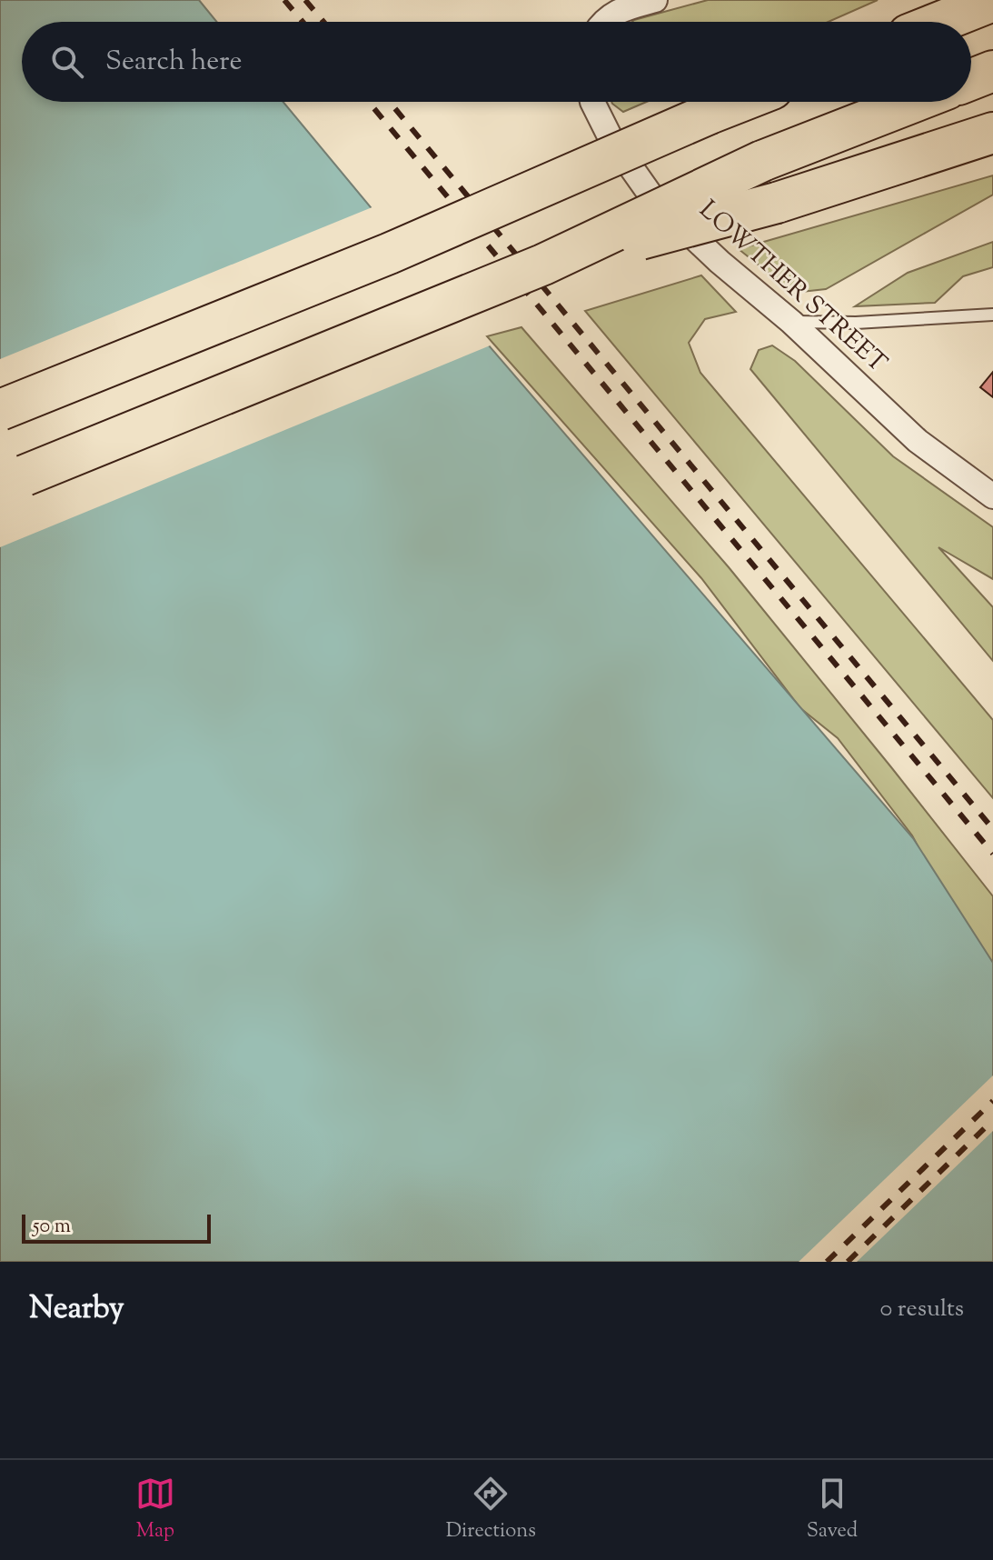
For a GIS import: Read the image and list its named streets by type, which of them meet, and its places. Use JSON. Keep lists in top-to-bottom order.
{
  "streets": {
    "street": ["LOWTHER STREET"]
  },
  "scale_bar": "50 m",
  "page": {
    "search": "Search here",
    "scale": "50 m",
    "heading": ["Nearby", "0 results"],
    "nav": ["Map", "Directions", "Saved"]
  }
}
